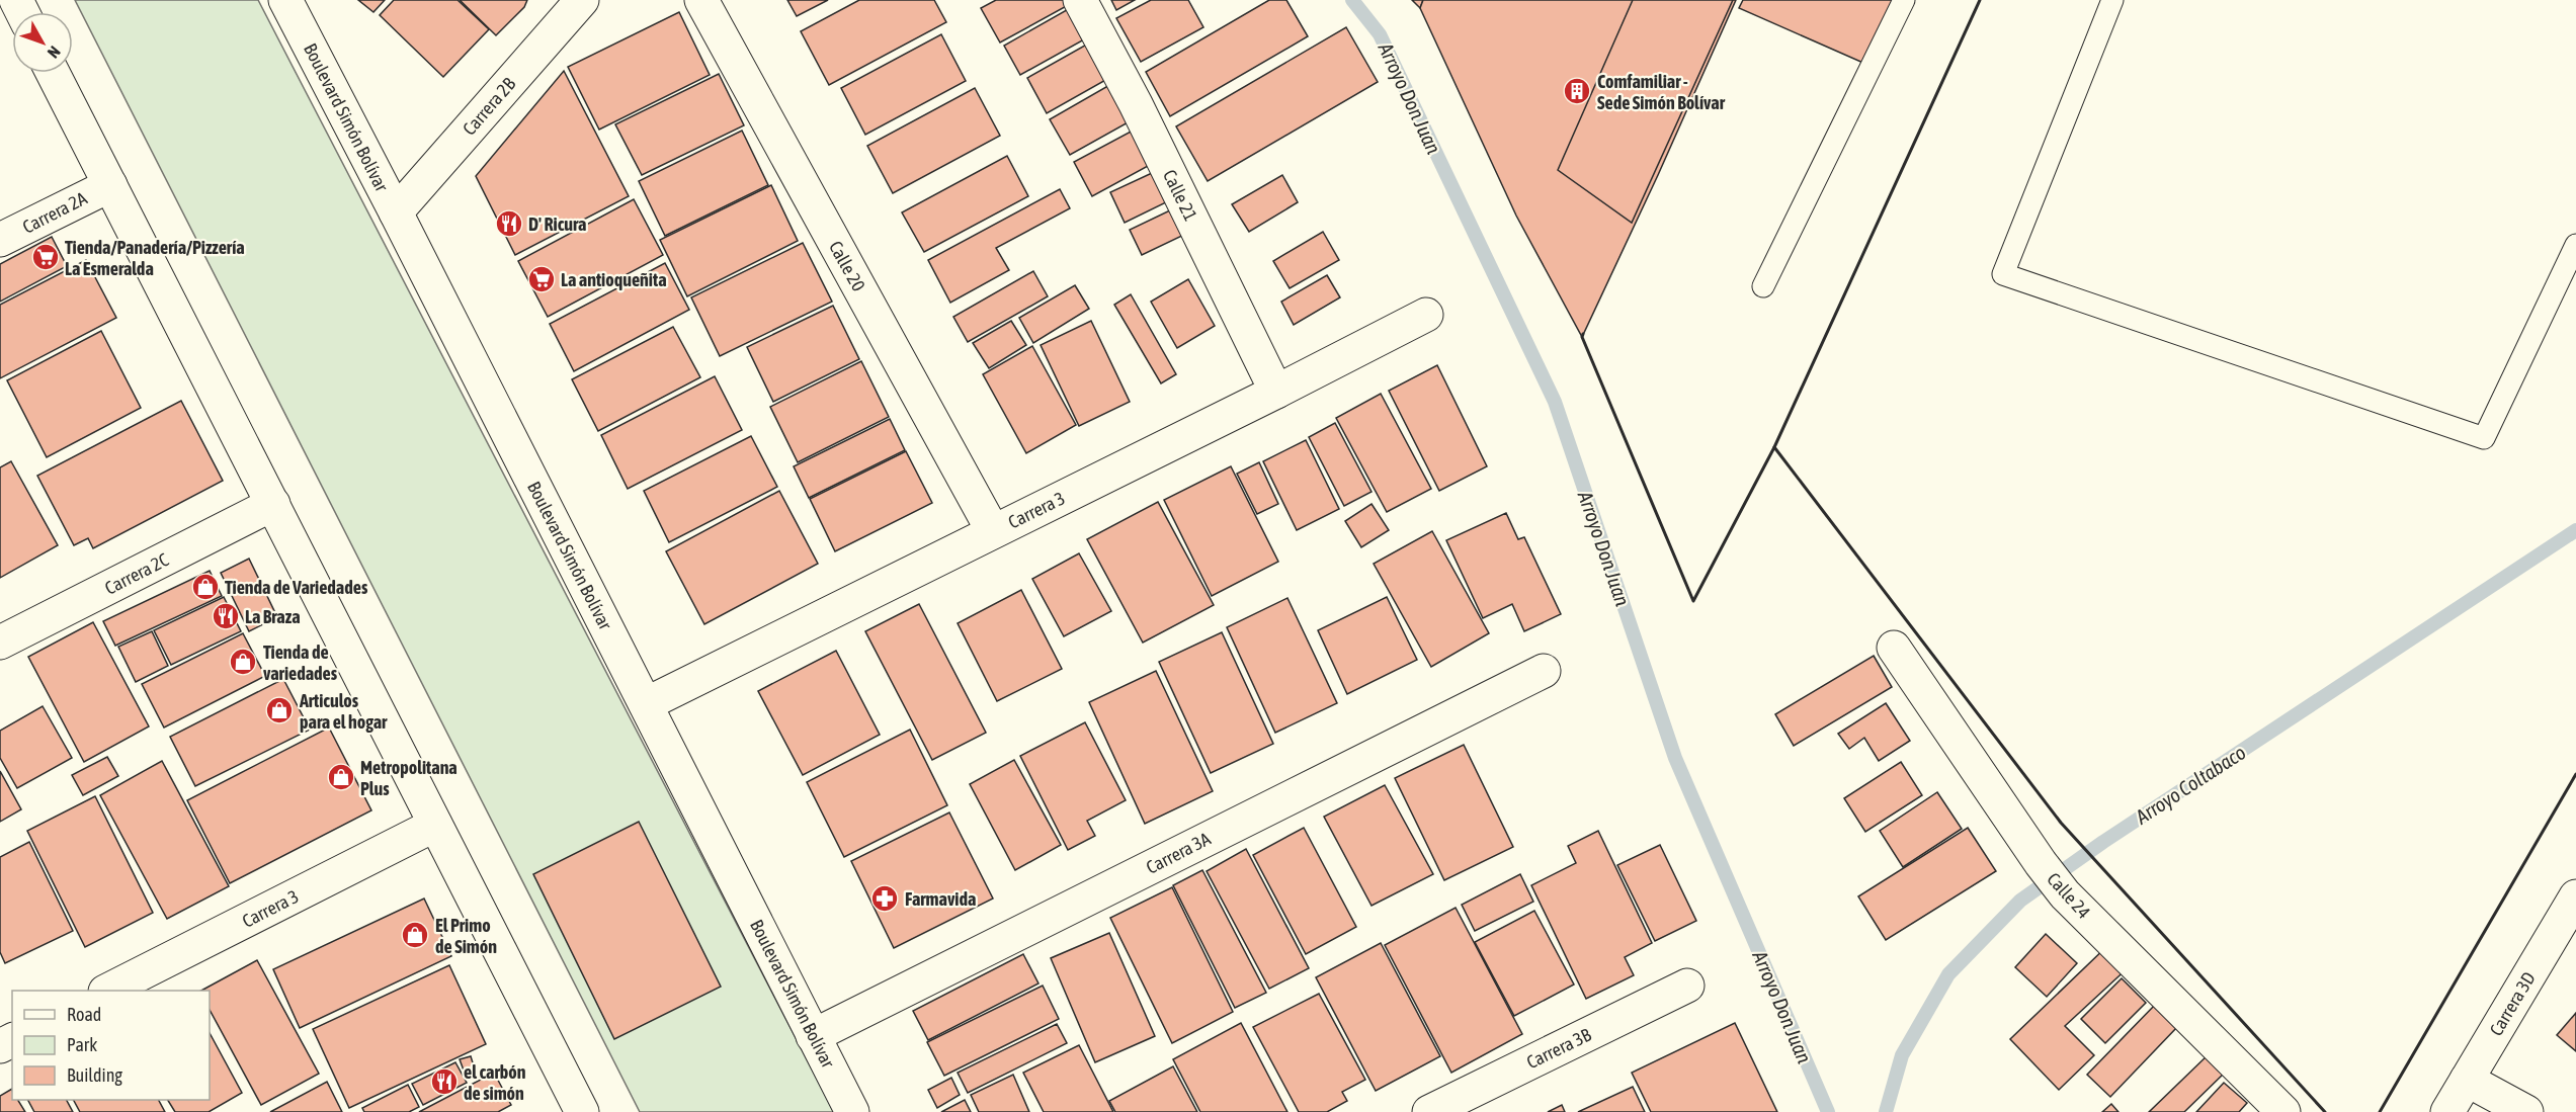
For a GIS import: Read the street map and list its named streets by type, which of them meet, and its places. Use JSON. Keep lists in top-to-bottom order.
{
  "streets": {
    "main road": [
      "Carrera 2B",
      "Boulevard Simón Bolívar",
      "Calle 21",
      "Carrera 2A",
      "Calle 20",
      "Carrera 3",
      "Carrera 2C",
      "Carrera 3A",
      "Calle 24",
      "Carrera 3D",
      "Carrera 3B"
    ]
  },
  "crossings": [
    ["Carrera 2B", "Boulevard Simón Bolívar"],
    ["Boulevard Simón Bolívar", "Carrera 3"],
    ["Boulevard Simón Bolívar", "Carrera 3A"],
    ["Calle 21", "Carrera 3"],
    ["Calle 20", "Carrera 3"]
  ],
  "water": ["Arroyo Don Juan", "Arroyo Coltabaco"],
  "places": {
    "building": ["Comfamiliar - Sede Simón Bolívar"],
    "restaurant": ["D' Ricura", "La Braza", "el carbón de simón"],
    "supermarket": ["Tienda/Panadería/Pizzería La Esmeralda", "La antioqueñita"],
    "shop": [
      "Tienda de Variedades",
      "Tienda de variedades",
      "Articulos para el hogar",
      "Metropolitana Plus",
      "El Primo de Simón"
    ],
    "pharmacy": ["Farmavida"]
  },
  "legend": ["Road", "Park", "Building"],
  "north": "bottom right"
}
